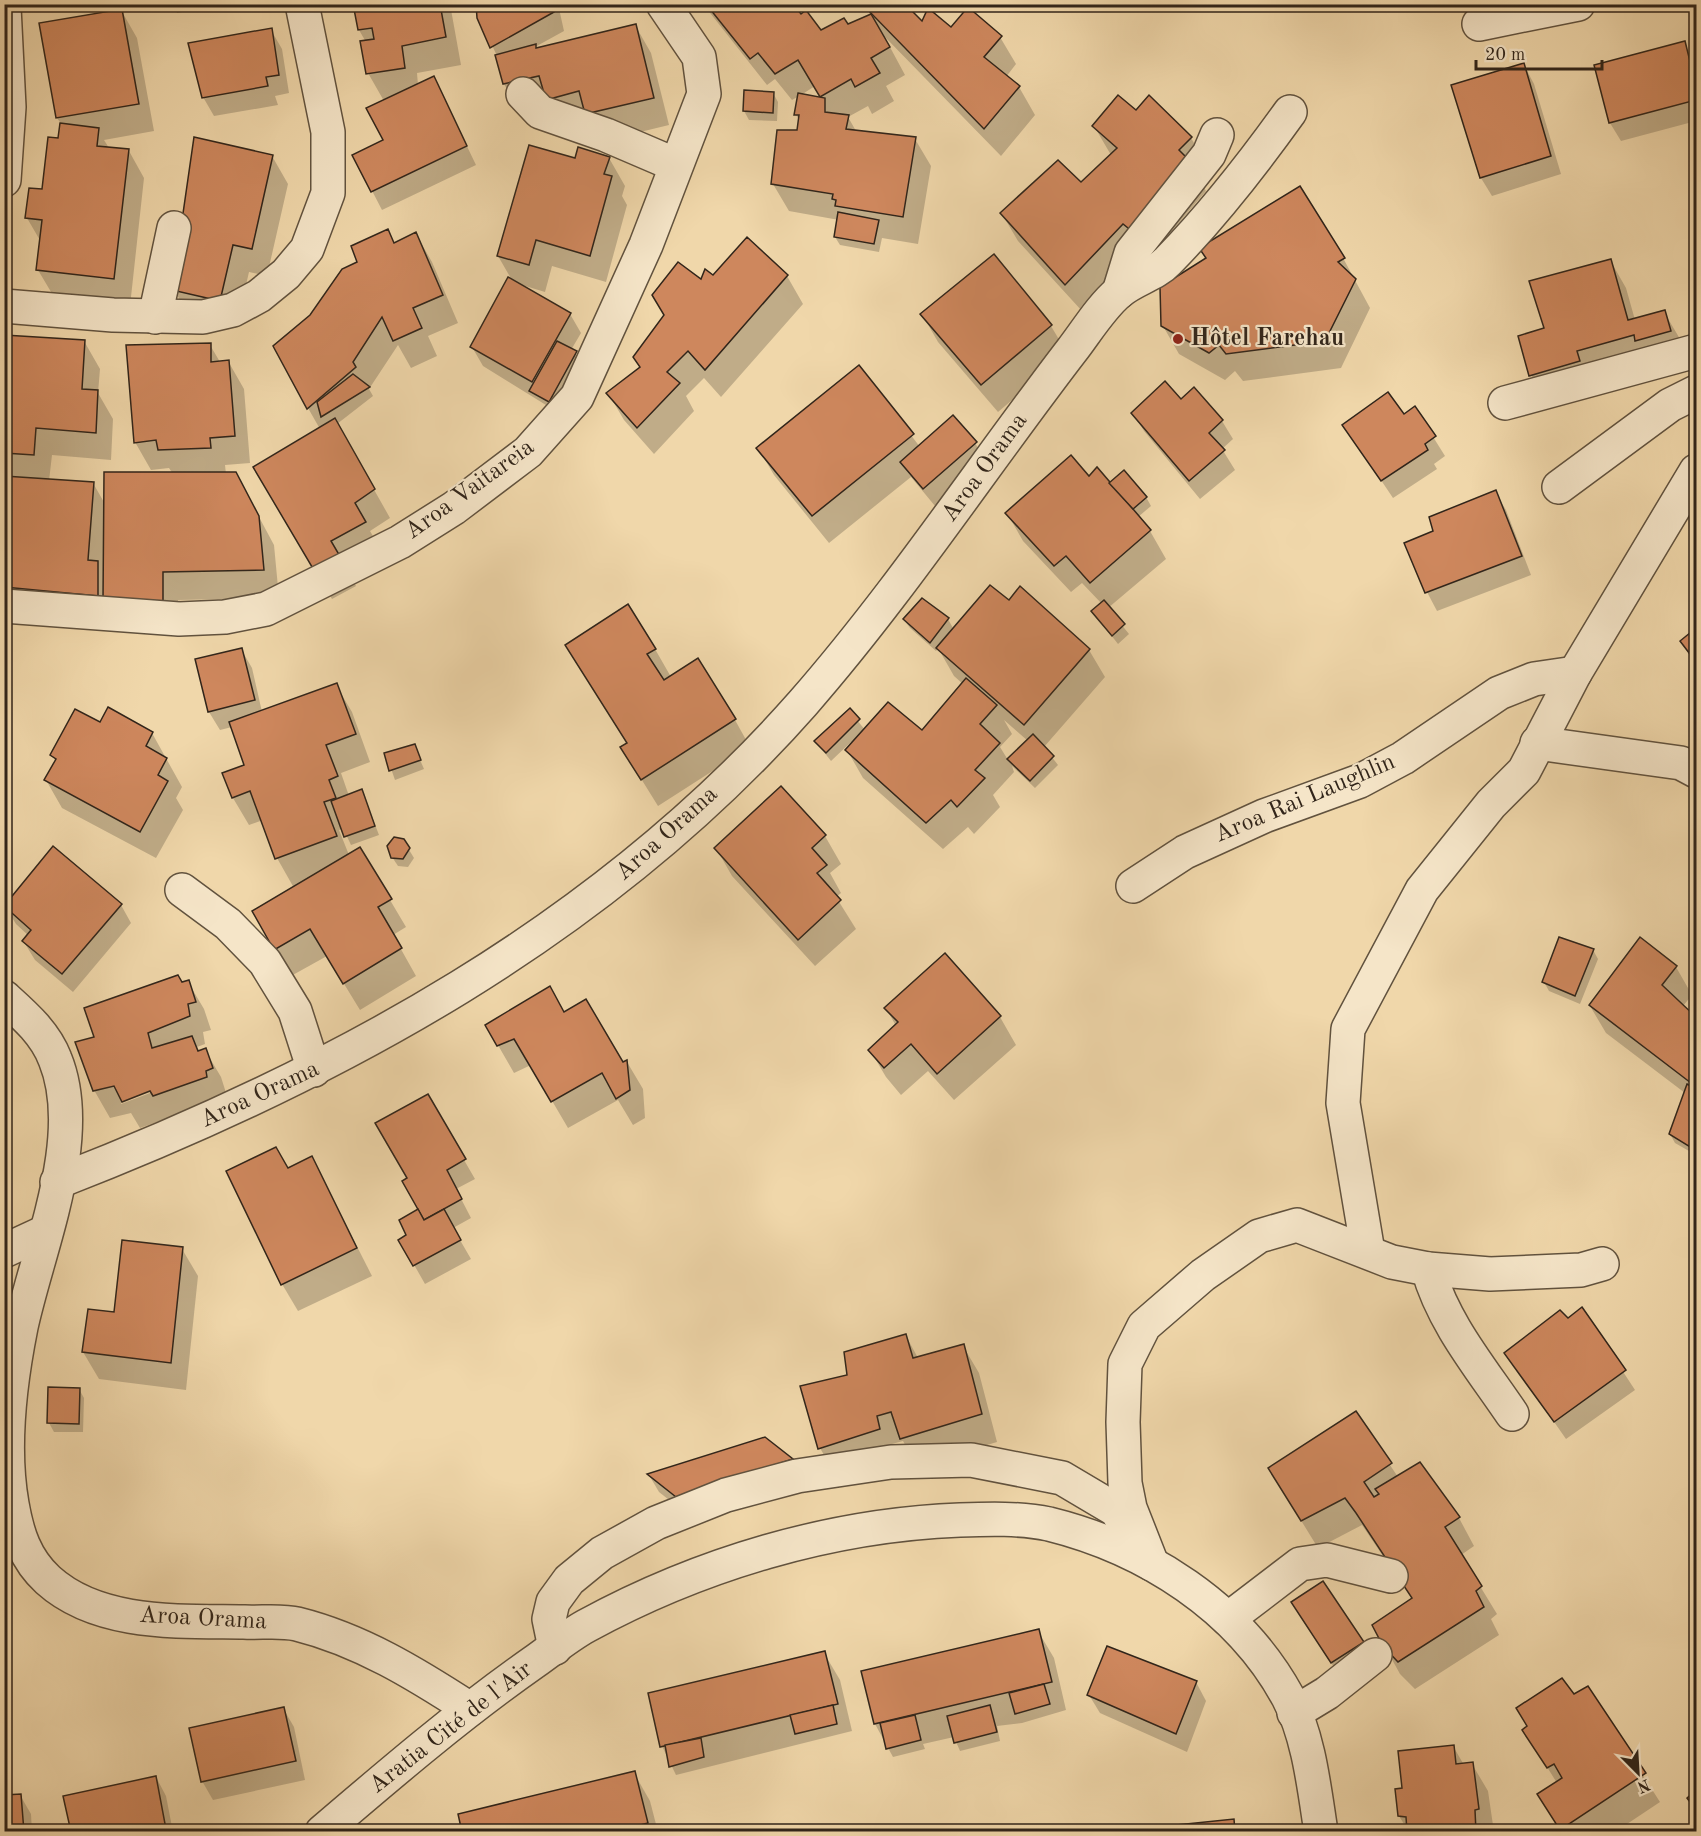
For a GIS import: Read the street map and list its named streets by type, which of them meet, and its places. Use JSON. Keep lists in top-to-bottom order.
{
  "streets": {
    "street": [
      "Aroa Orama",
      "Aroa Vaitareia",
      "Aroa Rai Laughlin",
      "Aratia Cité de l'Air"
    ]
  },
  "crossings": [
    ["Aroa Orama", "Aratia Cité de l'Air"]
  ],
  "places": ["Hôtel Farehau"],
  "scale_bar": "20 m",
  "north": "bottom right"
}
